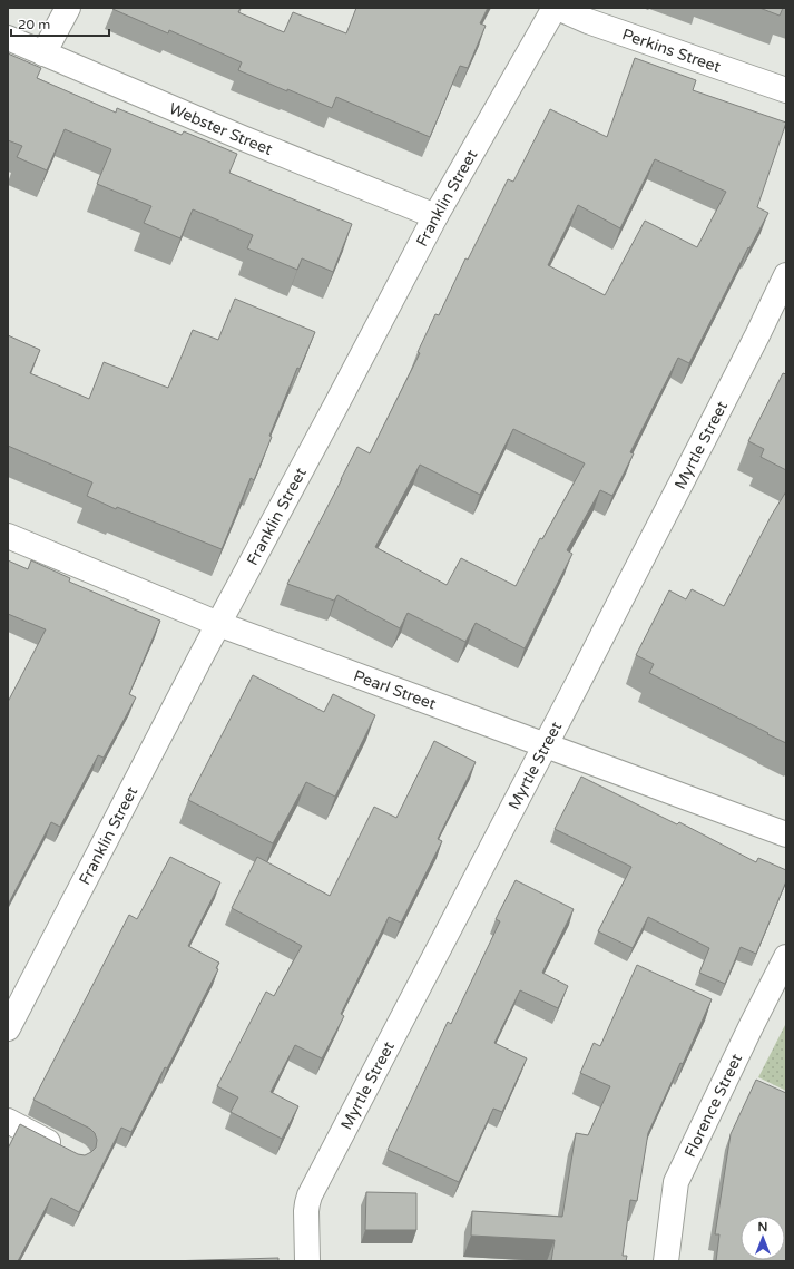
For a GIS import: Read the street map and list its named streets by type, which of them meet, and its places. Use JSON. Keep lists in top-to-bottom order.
{
  "streets": {
    "street": [
      "Perkins Street",
      "Webster Street",
      "Franklin Street",
      "Myrtle Street",
      "Pearl Street",
      "Florence Street"
    ]
  },
  "crossings": [
    ["Webster Street", "Franklin Street"],
    ["Franklin Street", "Pearl Street"],
    ["Myrtle Street", "Pearl Street"]
  ],
  "scale_bar": "20 m",
  "north": "top"
}
